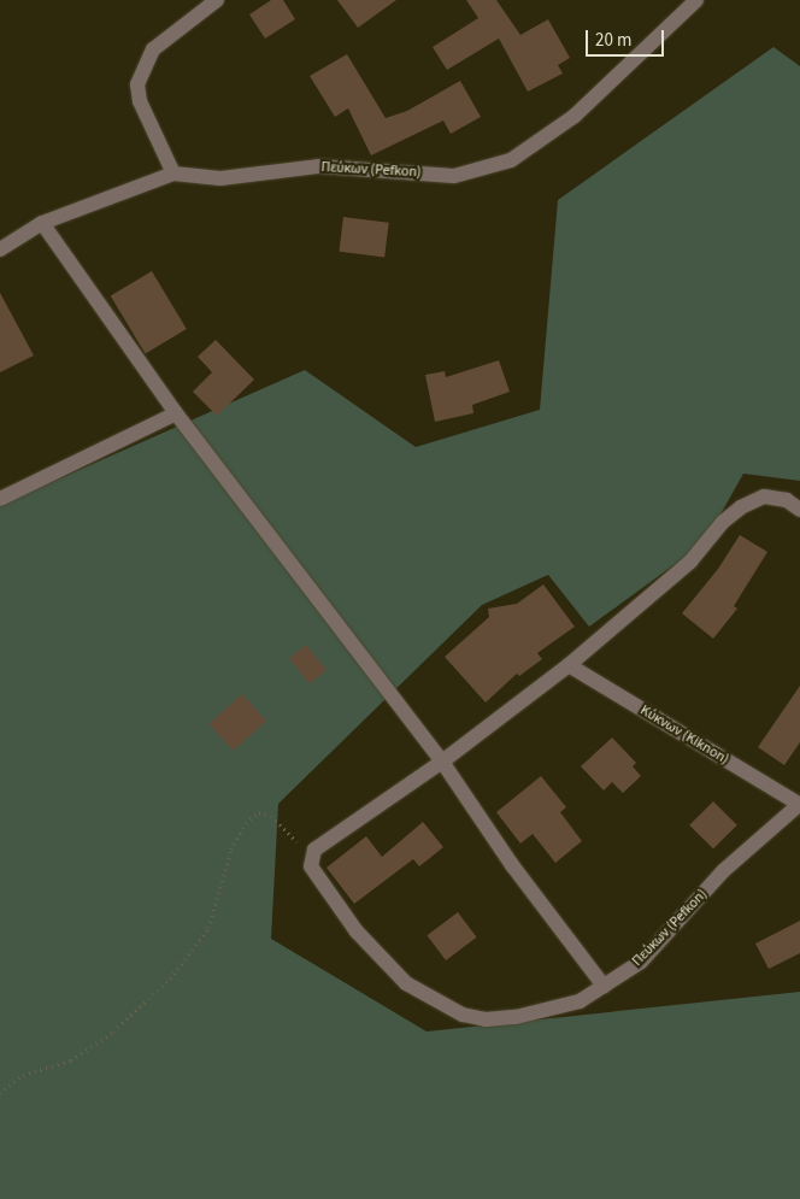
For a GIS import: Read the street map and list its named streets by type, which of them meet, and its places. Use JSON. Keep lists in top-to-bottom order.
{
  "streets": {
    "street": ["Πεύκων (Pefkon)", "Κύκνων (Kiknon)"]
  },
  "crossings": [
    ["Πεύκων (Pefkon)", "Κύκνων (Kiknon)"]
  ],
  "scale_bar": "20 m"
}
